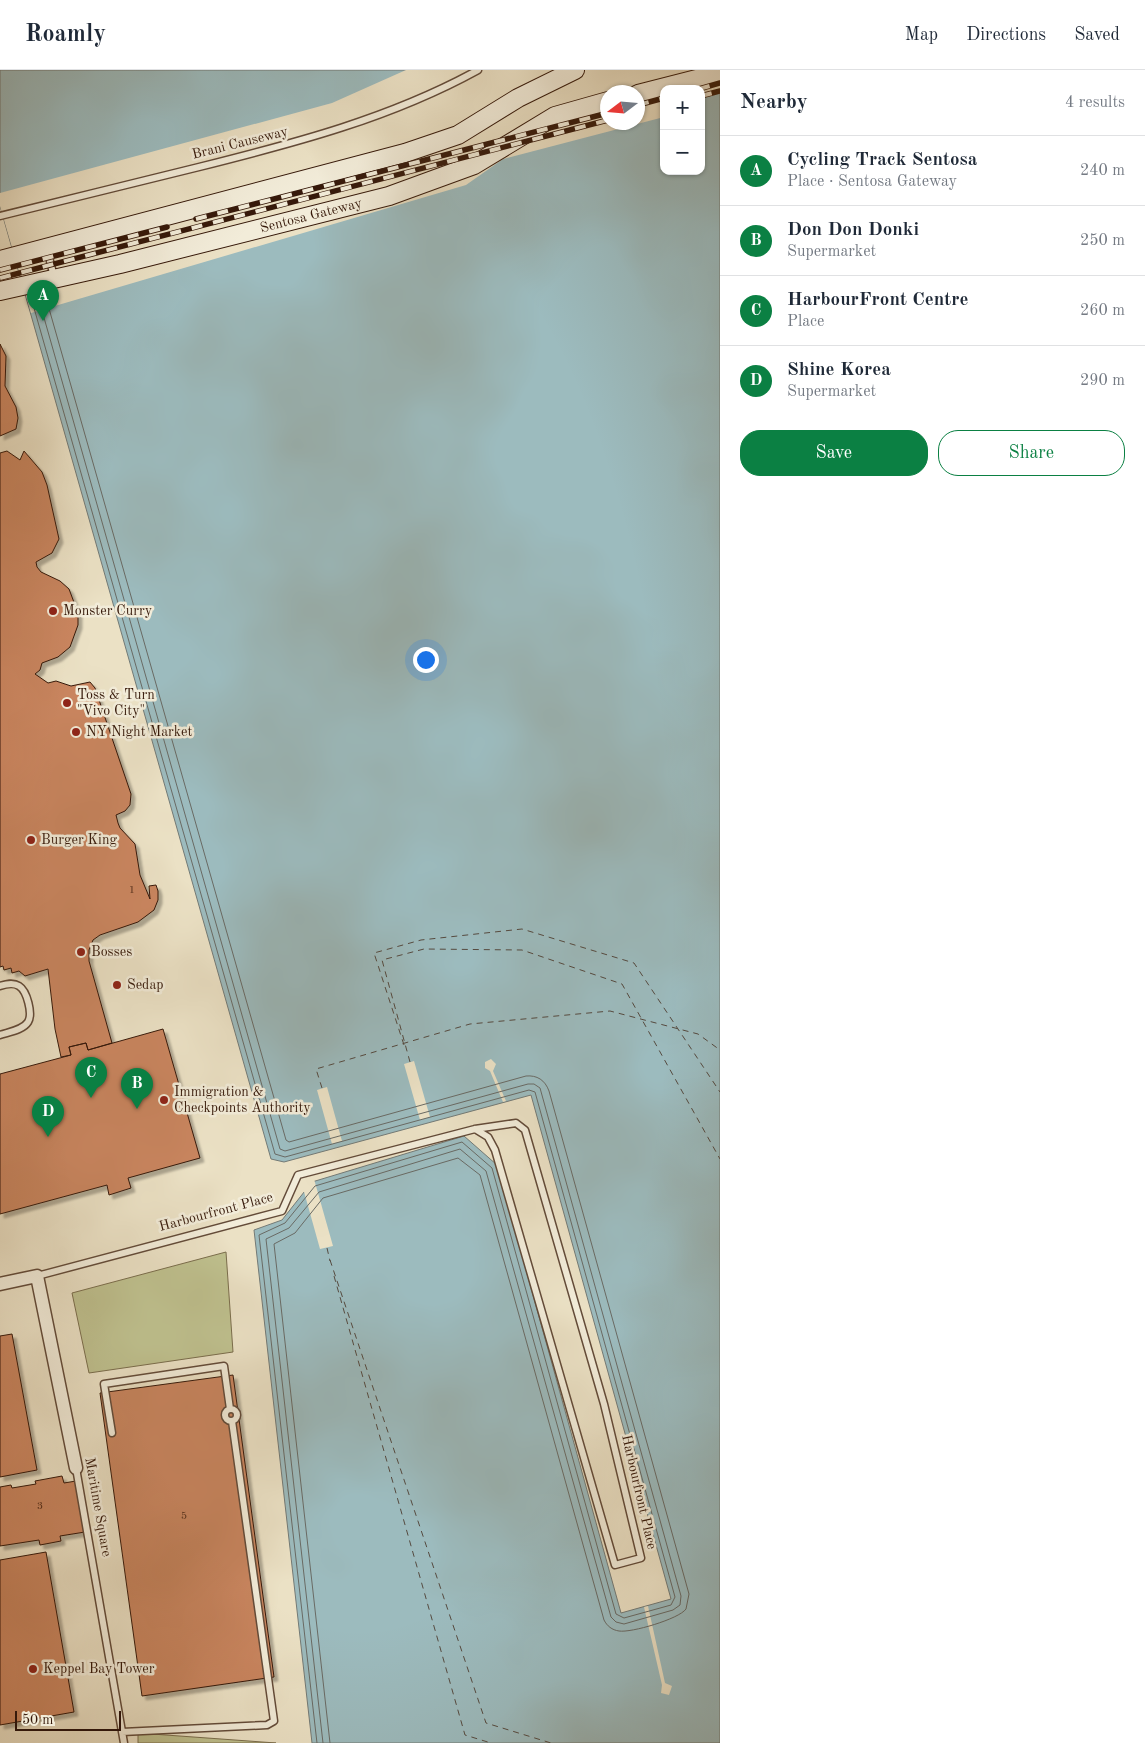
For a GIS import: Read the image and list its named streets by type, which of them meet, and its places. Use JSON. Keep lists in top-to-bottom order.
{
  "streets": {
    "main road": ["Sentosa Gateway"],
    "street": ["Harbourfront Place", "Maritime Square"],
    "lane": ["Brani Causeway"]
  },
  "crossings": [
    ["Harbourfront Place", "Maritime Square"]
  ],
  "places": [
    "Monster Curry",
    "Toss & Turn \"Vivo City\"",
    "NY Night Market",
    "Burger King",
    "Bosses",
    "Sedap",
    "Immigration & Checkpoints Authority",
    "Keppel Bay Tower"
  ],
  "house_numbers": ["1", "3", "5"],
  "scale_bar": "50 m",
  "north": "left",
  "page": {
    "header": "Roamly",
    "nav": ["Map", "Directions", "Saved"],
    "heading": ["Nearby", "4 results"],
    "map_buttons": ["+", "−"],
    "list": [
      {
        "mark": "A",
        "name": "Cycling Track Sentosa",
        "note": "Place · Sentosa Gateway",
        "value": "240 m"
      },
      {
        "mark": "B",
        "name": "Don Don Donki",
        "note": "Supermarket",
        "value": "250 m"
      },
      {
        "mark": "C",
        "name": "HarbourFront Centre",
        "note": "Place",
        "value": "260 m"
      },
      {
        "mark": "D",
        "name": "Shine Korea",
        "note": "Supermarket",
        "value": "290 m"
      }
    ],
    "pins": [
      "A",
      "C",
      "B",
      "D"
    ],
    "buttons": ["Save", "Share"],
    "scale": "50 m"
  }
}
